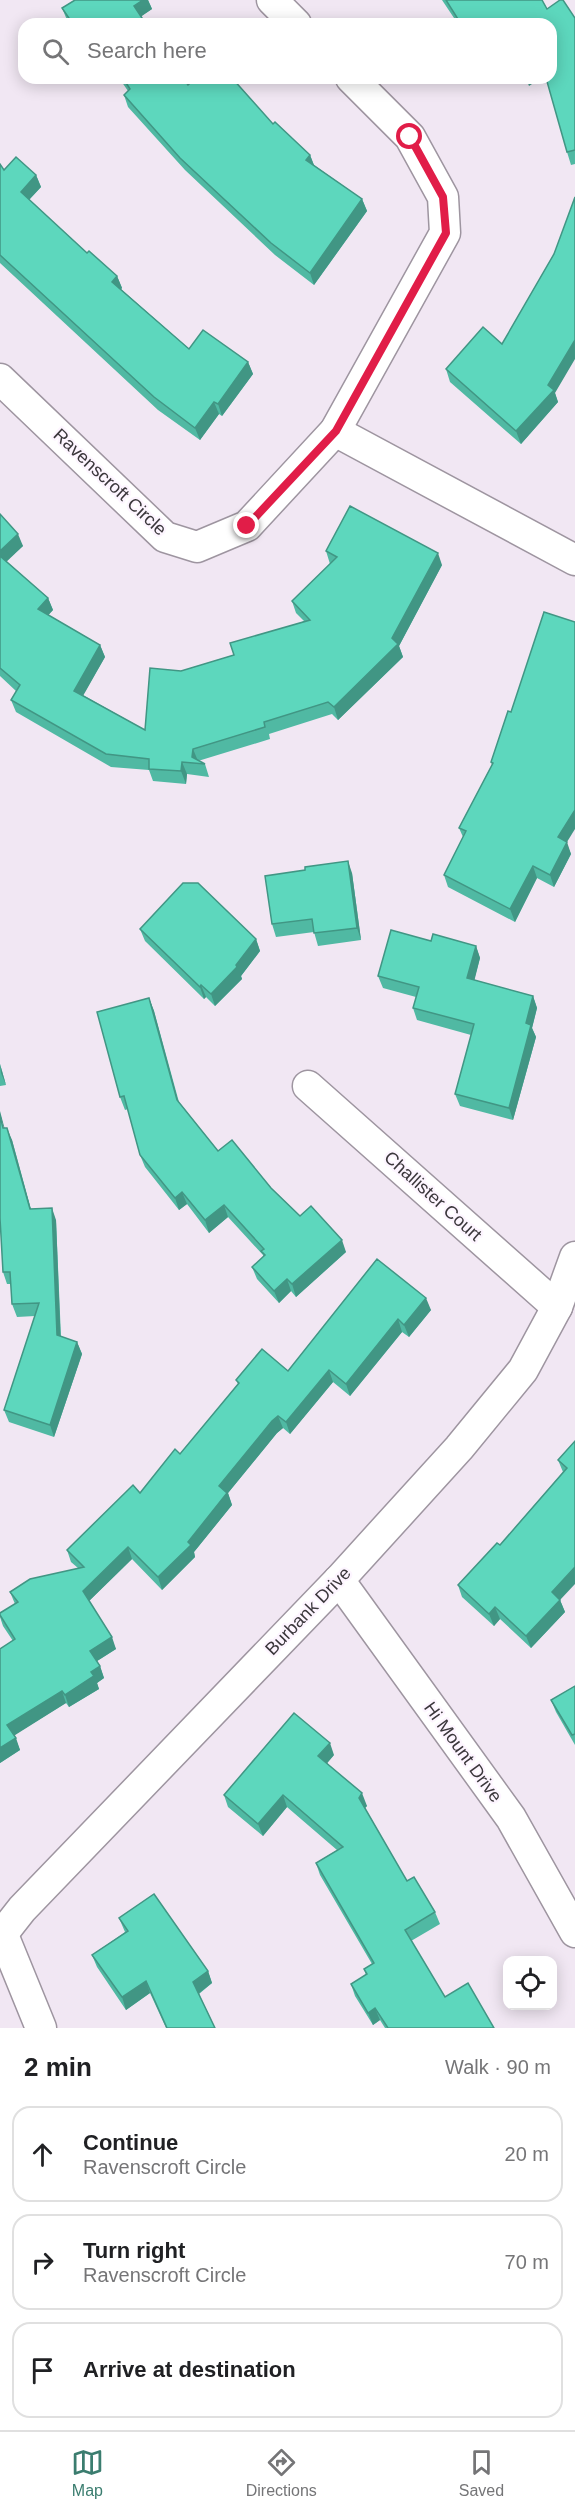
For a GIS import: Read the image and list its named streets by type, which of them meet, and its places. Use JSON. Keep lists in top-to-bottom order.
{
  "streets": {
    "street": [
      "Ravenscroft Circle",
      "Challister Court",
      "Burbank Drive",
      "Hi Mount Drive"
    ]
  },
  "crossings": [
    ["Challister Court", "Burbank Drive"],
    ["Burbank Drive", "Hi Mount Drive"]
  ],
  "page": {
    "search": "Search here",
    "heading": ["2 min", "Walk · 90 m"],
    "list": [
      ["Continue", "Ravenscroft Circle", "20 m"],
      ["Turn right", "Ravenscroft Circle", "70 m"],
      "Arrive at destination"
    ],
    "nav": ["Map", "Directions", "Saved"]
  }
}
